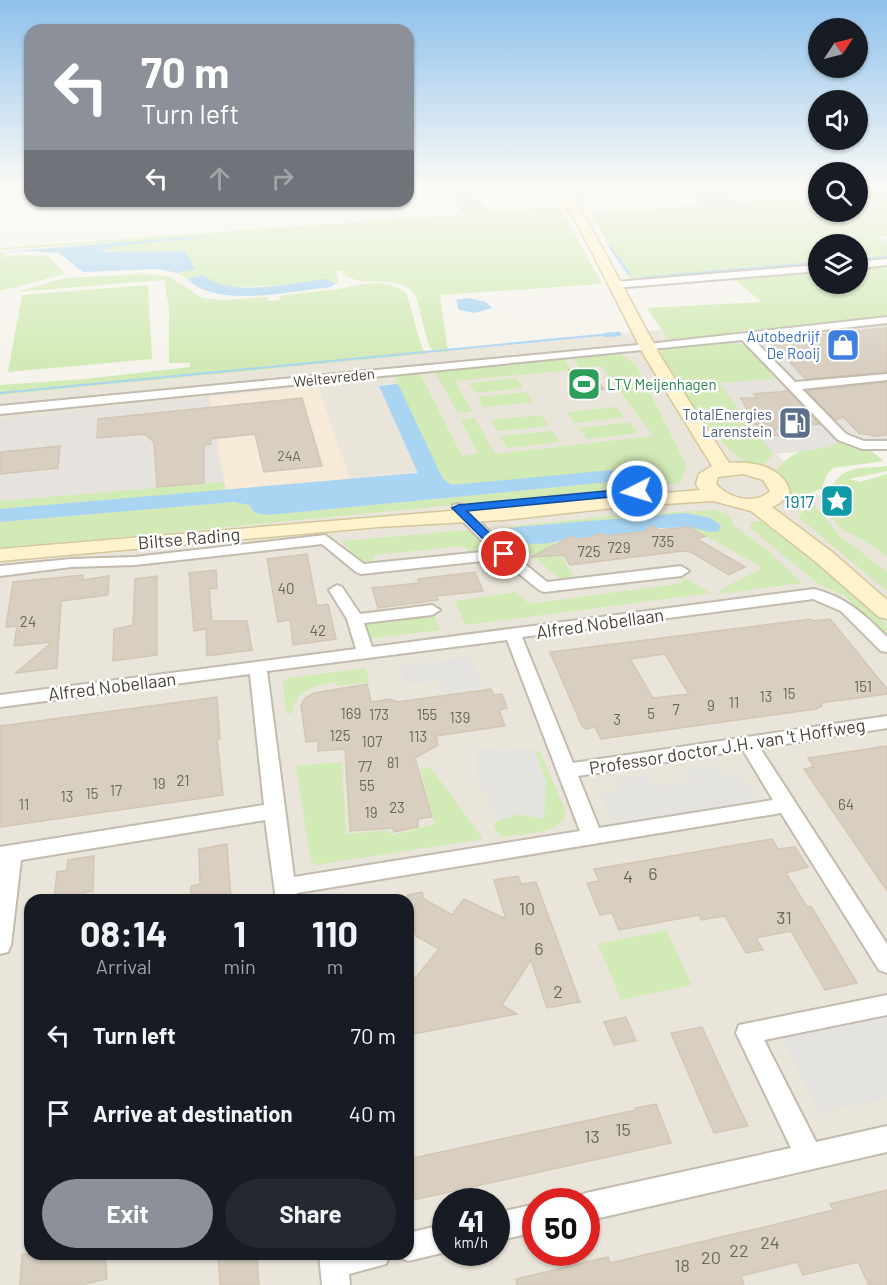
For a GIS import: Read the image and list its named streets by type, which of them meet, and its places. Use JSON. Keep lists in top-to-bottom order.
{
  "streets": {
    "main road": ["Biltse Rading"],
    "street": ["Weltevreden", "Alfred Nobellaan", "Professor doctor J.H. van 't Hoffweg"]
  },
  "places": {
    "shop": ["Autobedrijf De Rooij"],
    "sports": ["LTV Meijenhagen"],
    "fuel station": ["TotalEnergies Larenstein"],
    "place": ["1917"]
  },
  "house_numbers": [
    "24A",
    "735",
    "729",
    "725",
    "40",
    "24",
    "42",
    "151",
    "15",
    "13",
    "11",
    "9",
    "7",
    "169",
    "5",
    "173",
    "155",
    "139",
    "3",
    "125",
    "113",
    "107",
    "81",
    "77",
    "21",
    "19",
    "55",
    "17",
    "15",
    "13",
    "11",
    "64",
    "23",
    "19",
    "6",
    "4",
    "10",
    "31",
    "6",
    "2",
    "15",
    "13",
    "24",
    "22",
    "20",
    "18"
  ],
  "north": "top right",
  "page": {
    "turn": ["70 m", "Turn left"],
    "eta": [
      "08:14",
      "Arrival",
      "1",
      "min",
      "110",
      "m"
    ],
    "list": [
      {
        "name": "Turn left",
        "value": "70 m"
      },
      {
        "name": "Arrive at destination",
        "value": "40 m"
      }
    ],
    "buttons": ["Exit", "Share"],
    "speed": "41 km/h",
    "limit": "50"
  }
}
